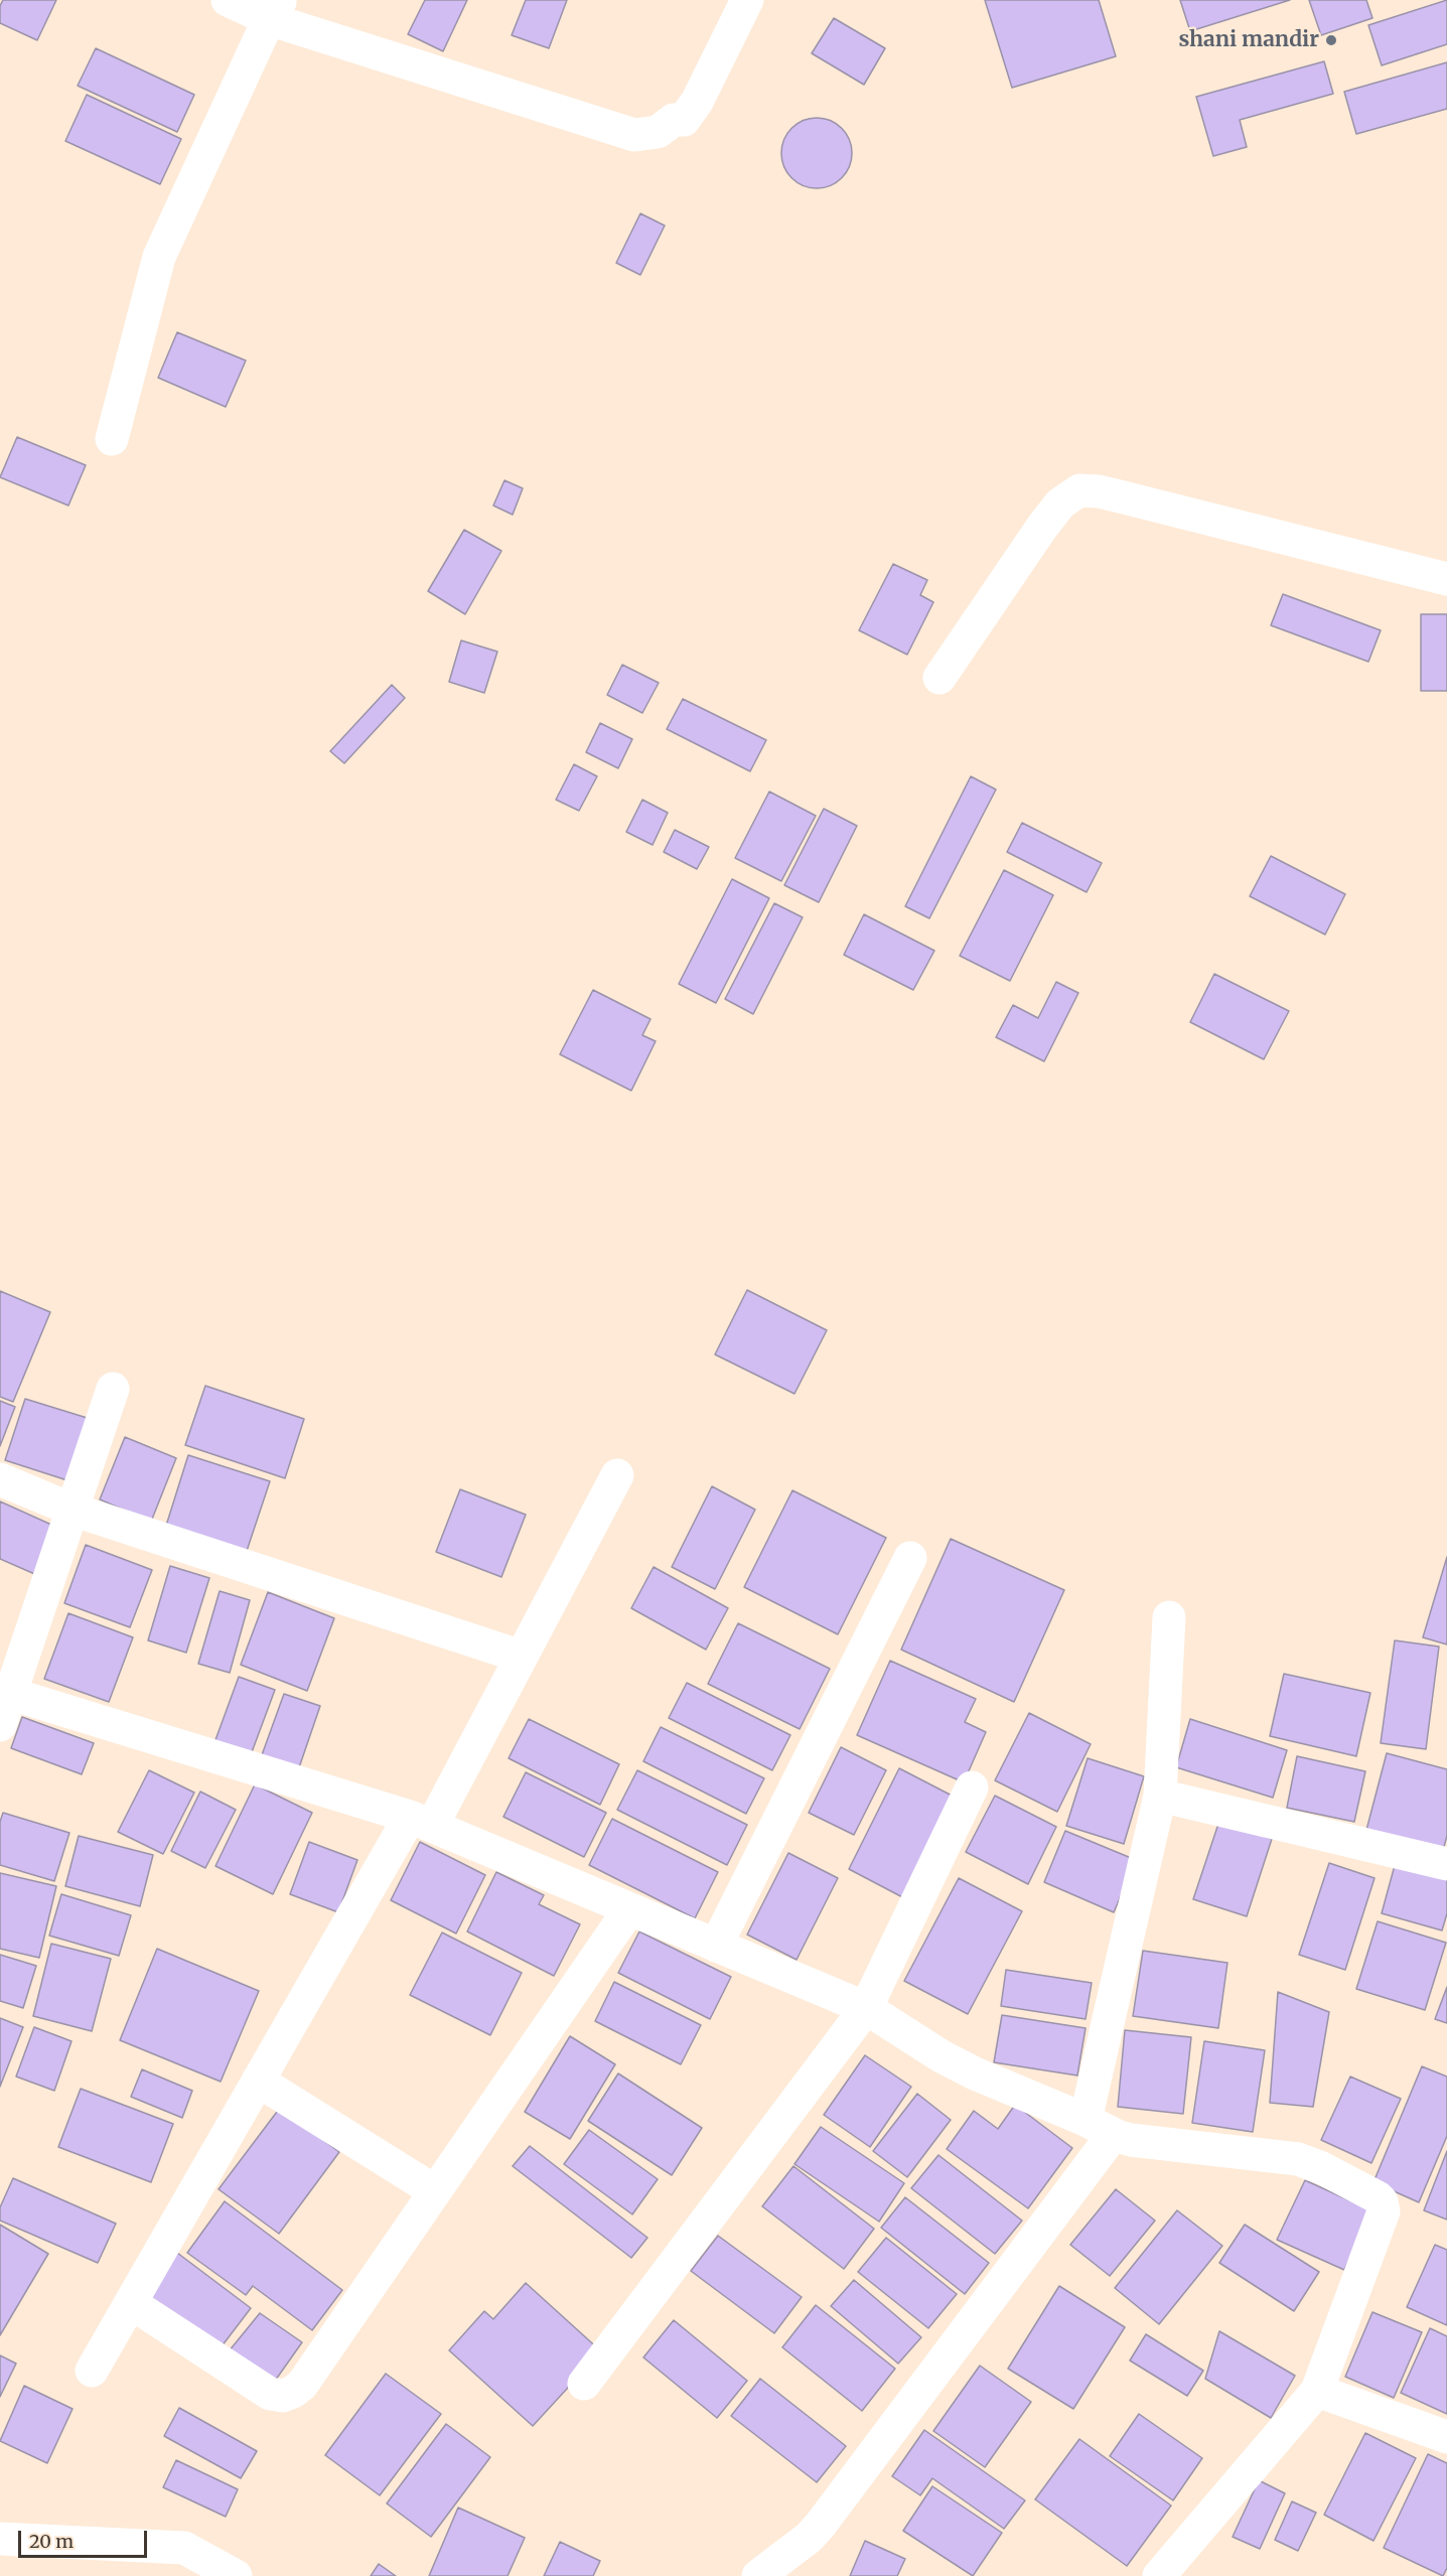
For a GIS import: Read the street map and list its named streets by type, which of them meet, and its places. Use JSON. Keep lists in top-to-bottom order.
{
  "places": ["shani mandir"],
  "scale_bar": "20 m"
}
